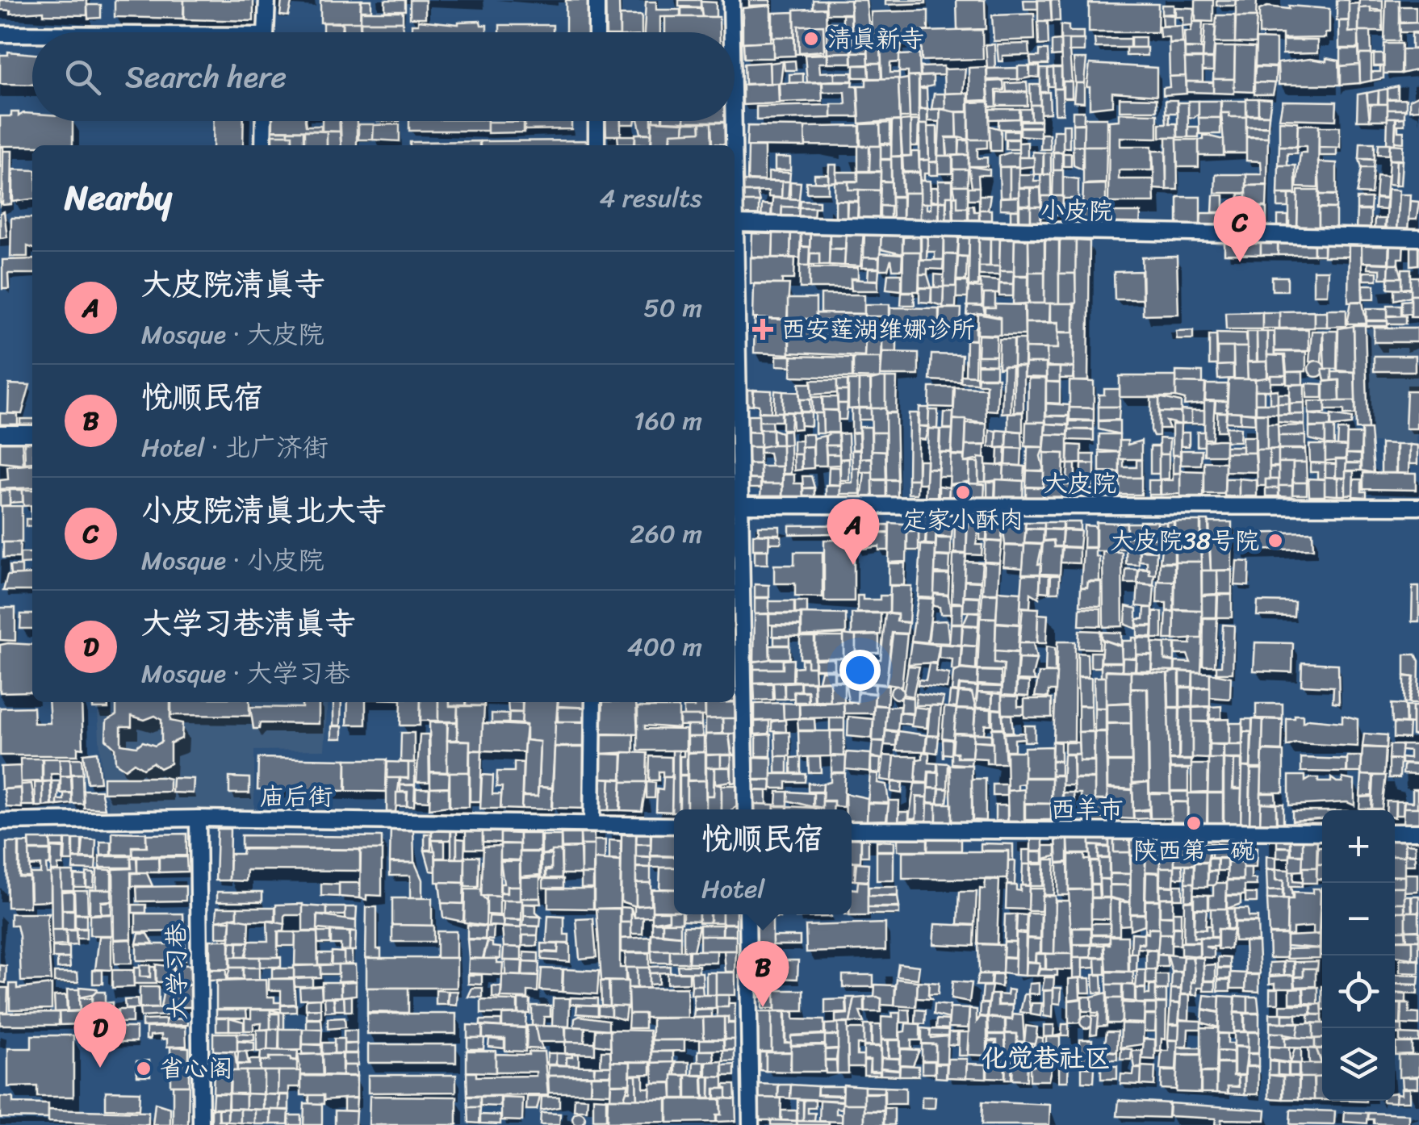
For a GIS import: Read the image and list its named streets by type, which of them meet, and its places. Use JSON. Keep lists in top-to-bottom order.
{
  "streets": {
    "street": [
      "小皮院",
      "大皮院",
      "庙后街",
      "西羊市",
      "大学习巷"
    ]
  },
  "crossings": [
    ["庙后街", "大学习巷"]
  ],
  "districts": ["化觉巷社区"],
  "places": {
    "other": [
      "清真新寺",
      "定家小酥肉",
      "大皮院38号院",
      "陕西第一碗",
      "省心阁"
    ],
    "health": ["西安莲湖维娜诊所"]
  },
  "page": {
    "search": "Search here",
    "heading": ["Nearby", "4 results"],
    "pins": [
      "C",
      "A",
      "B",
      "D"
    ],
    "list": [
      {
        "mark": "A",
        "name": "大皮院清真寺",
        "note": "Mosque · 大皮院",
        "value": "50 m"
      },
      {
        "mark": "B",
        "name": "悦顺民宿",
        "note": "Hotel · 北广济街",
        "value": "160 m"
      },
      {
        "mark": "C",
        "name": "小皮院清真北大寺",
        "note": "Mosque · 小皮院",
        "value": "260 m"
      },
      {
        "mark": "D",
        "name": "大学习巷清真寺",
        "note": "Mosque · 大学习巷",
        "value": "400 m"
      }
    ],
    "popup": ["悦顺民宿", "Hotel"],
    "map_buttons": ["+", "−"]
  }
}
